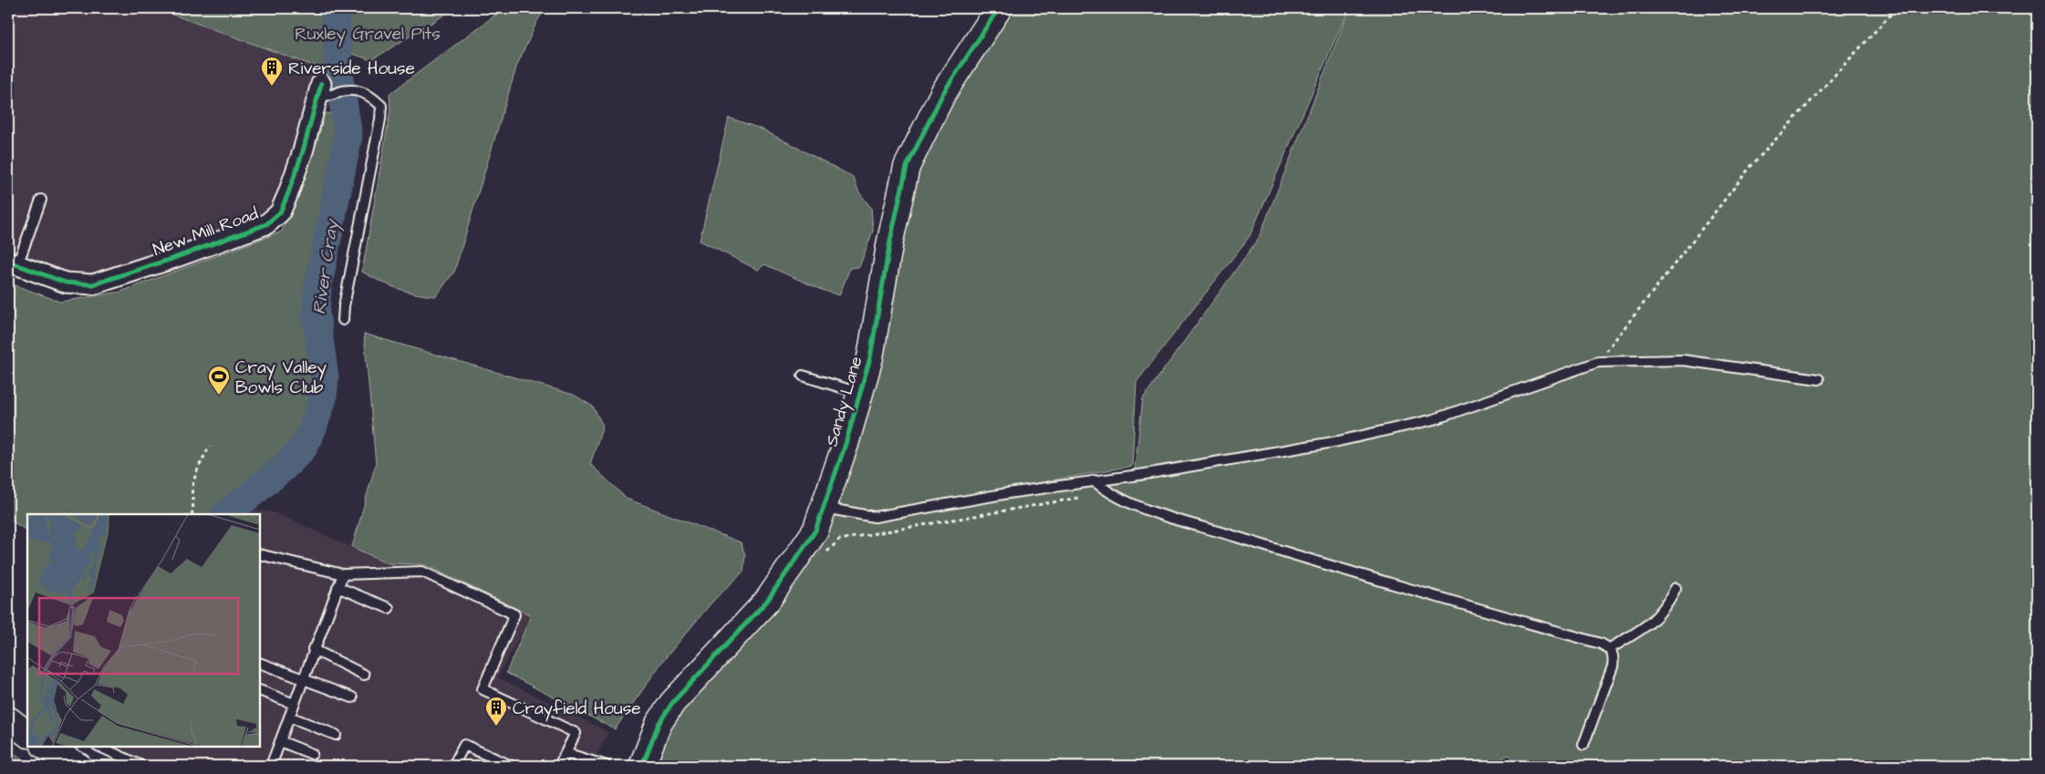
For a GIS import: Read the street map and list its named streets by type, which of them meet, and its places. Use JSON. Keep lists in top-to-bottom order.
{
  "streets": {
    "street": ["New Mill Road", "Sandy Lane"]
  },
  "water": ["River Cray"],
  "parks": ["Ruxley Gravel Pits"],
  "places": {
    "building": ["Riverside House", "Crayfield House"],
    "sports": ["Cray Valley Bowls Club"]
  }
}
